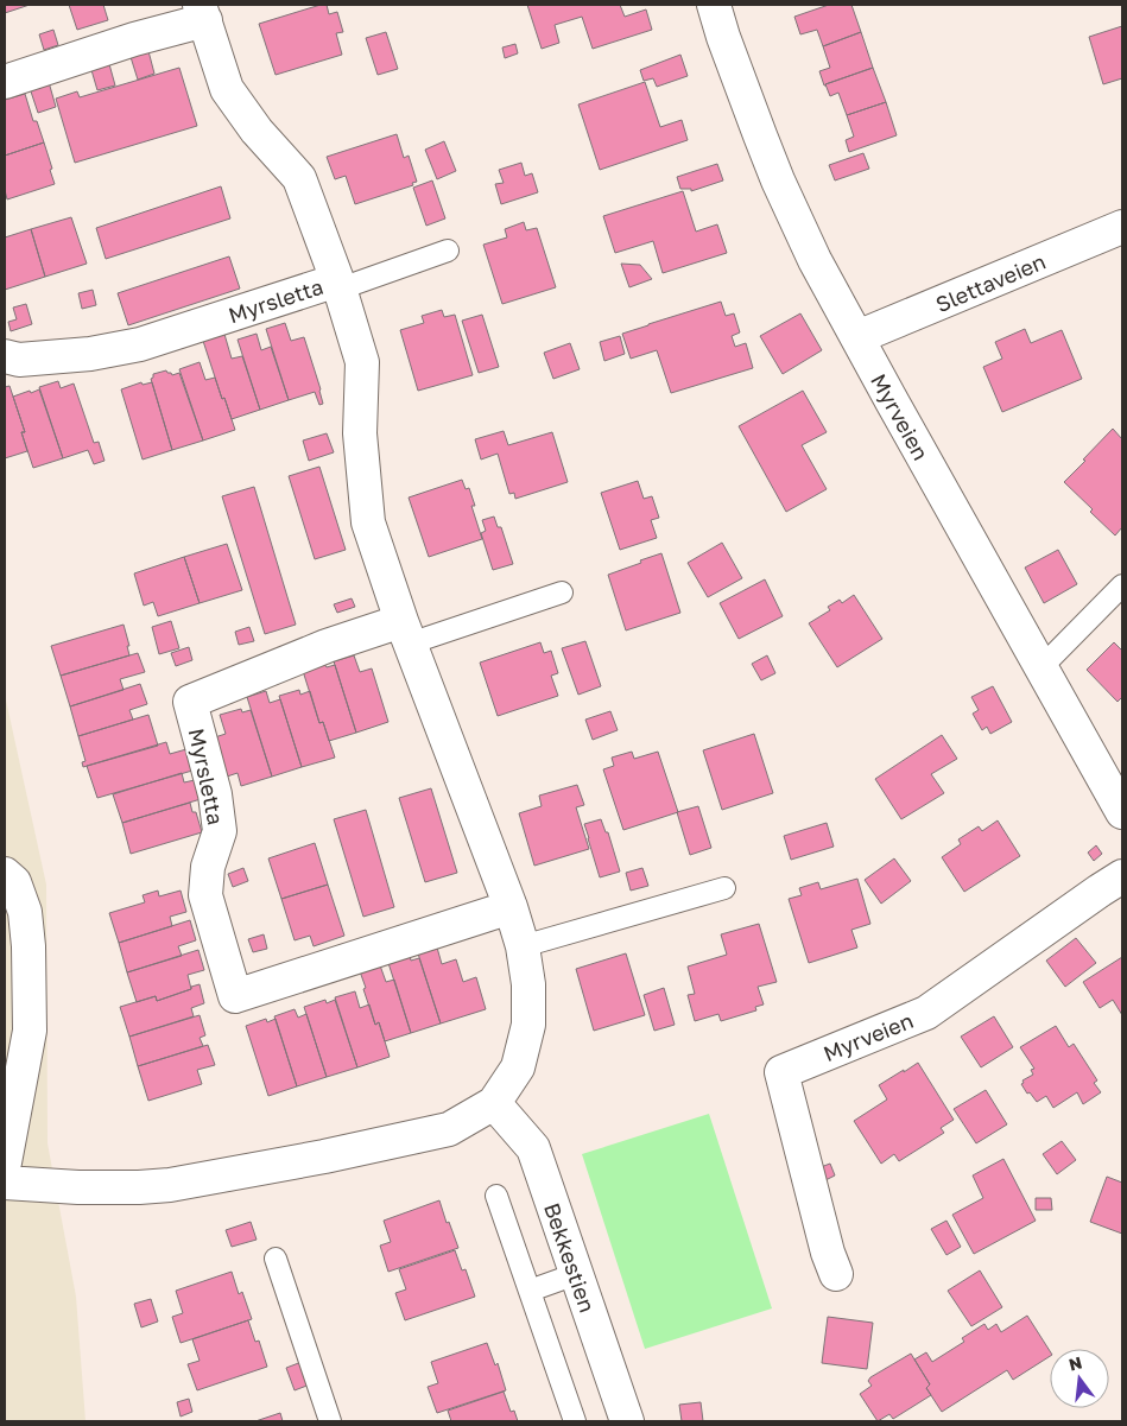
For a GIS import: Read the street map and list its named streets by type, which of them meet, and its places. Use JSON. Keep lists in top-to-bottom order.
{
  "streets": {
    "street": [
      "Slettaveien",
      "Myrsletta",
      "Myrveien",
      "Bekkestien"
    ]
  },
  "crossings": [
    ["Slettaveien", "Myrveien"],
    ["Myrsletta", "Bekkestien"]
  ],
  "north": "top"
}
